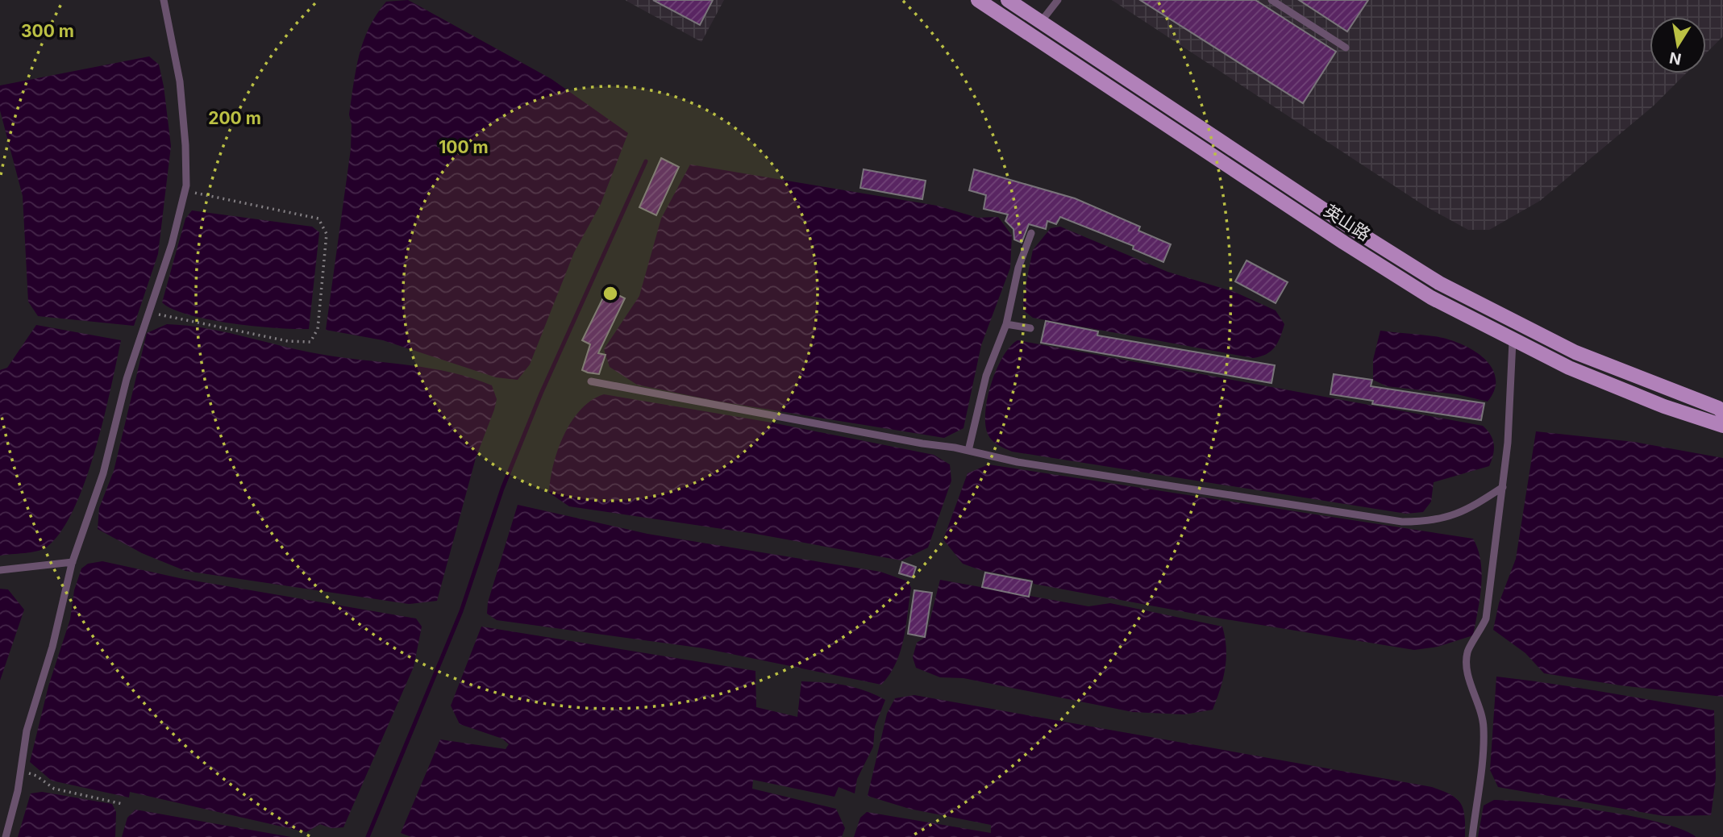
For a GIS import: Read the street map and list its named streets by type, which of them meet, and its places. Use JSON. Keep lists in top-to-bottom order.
{
  "streets": {
    "main road": ["英山路"]
  },
  "north": "bottom",
  "rings": ["300 m", "200 m", "100 m"]
}
